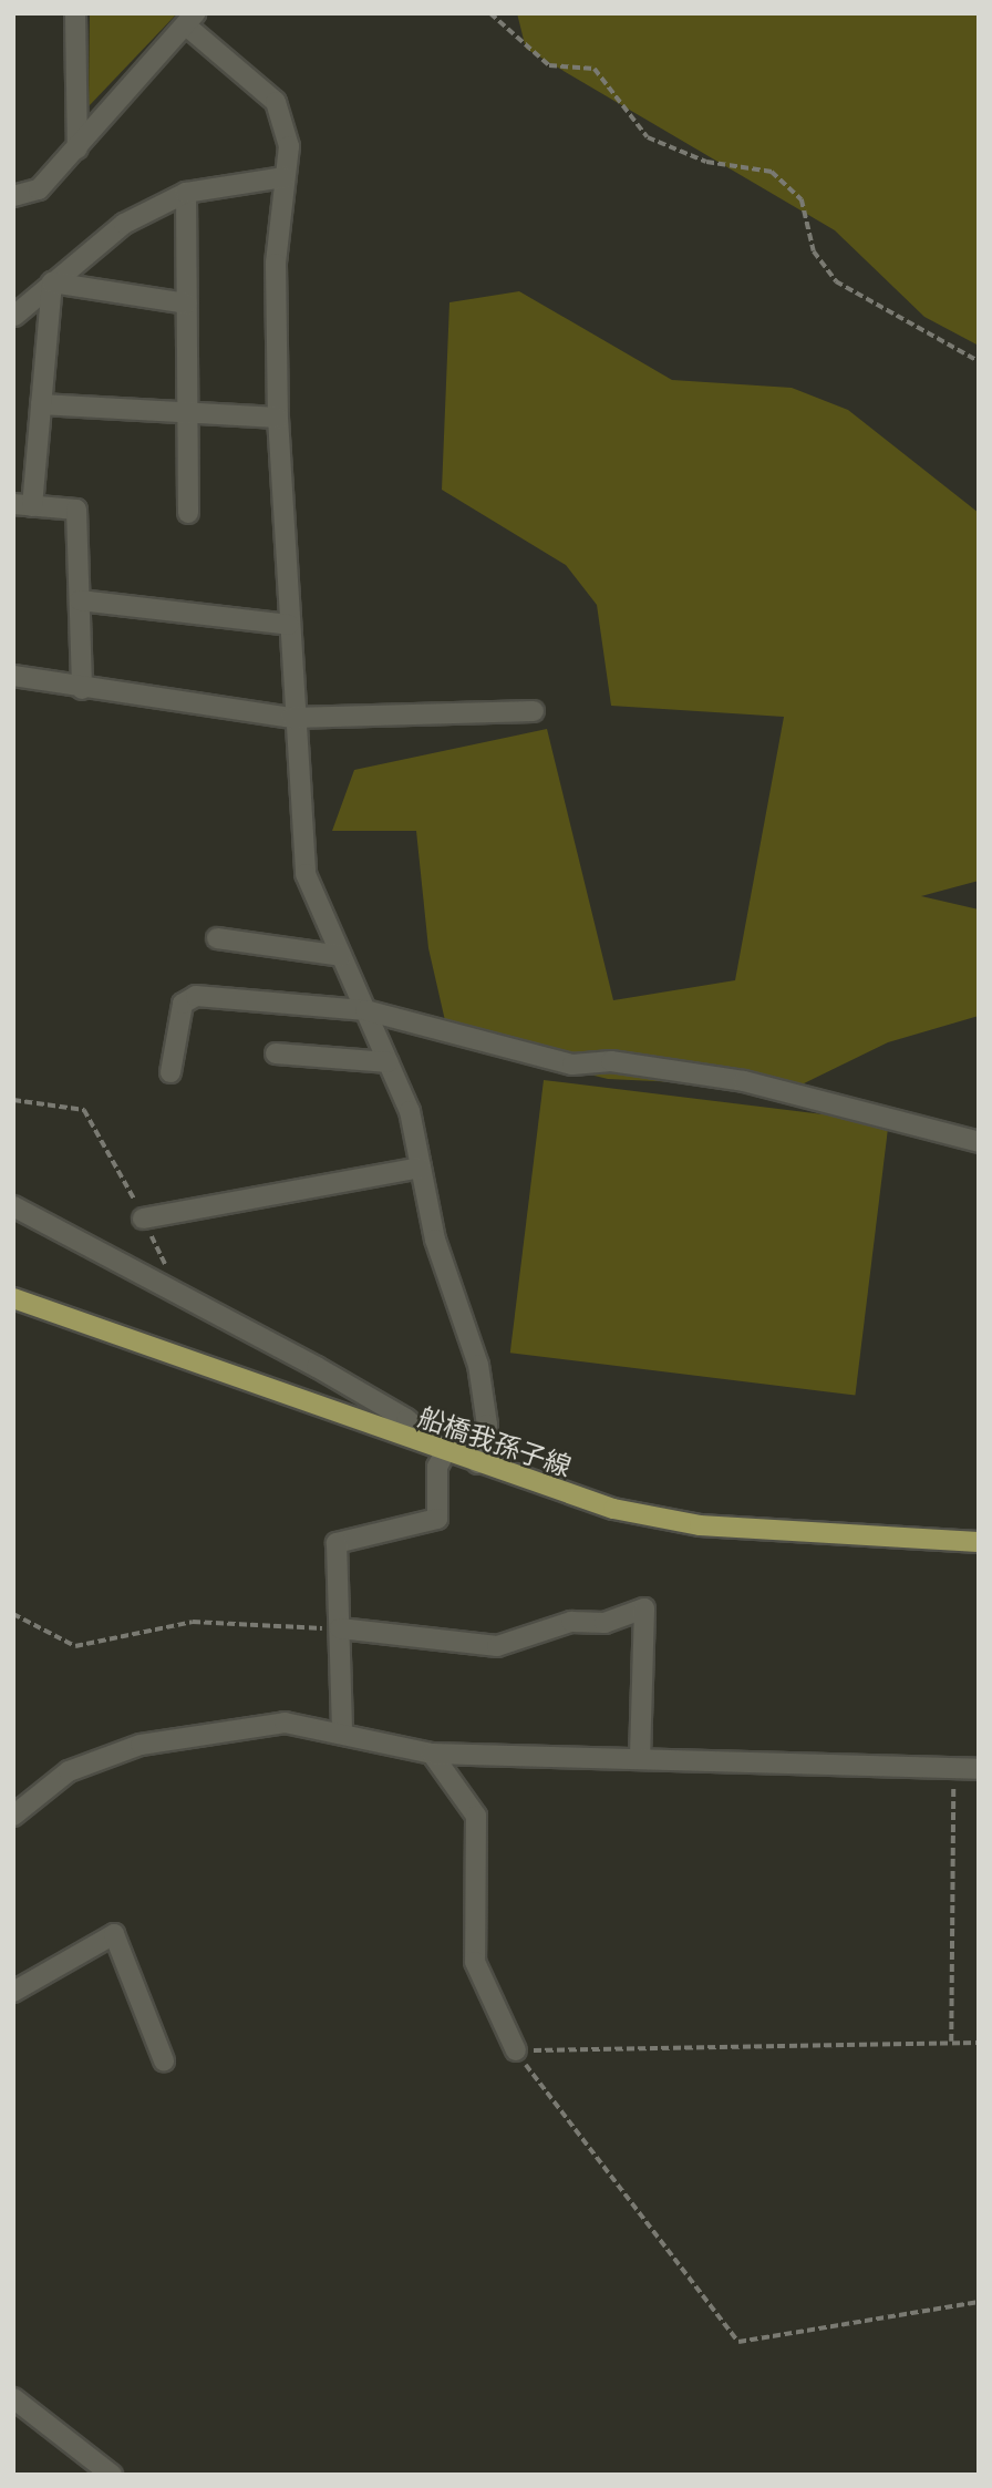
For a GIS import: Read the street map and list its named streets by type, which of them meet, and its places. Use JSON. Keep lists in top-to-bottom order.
{
  "streets": {
    "main road": ["船橋我孫子線"]
  }
}
